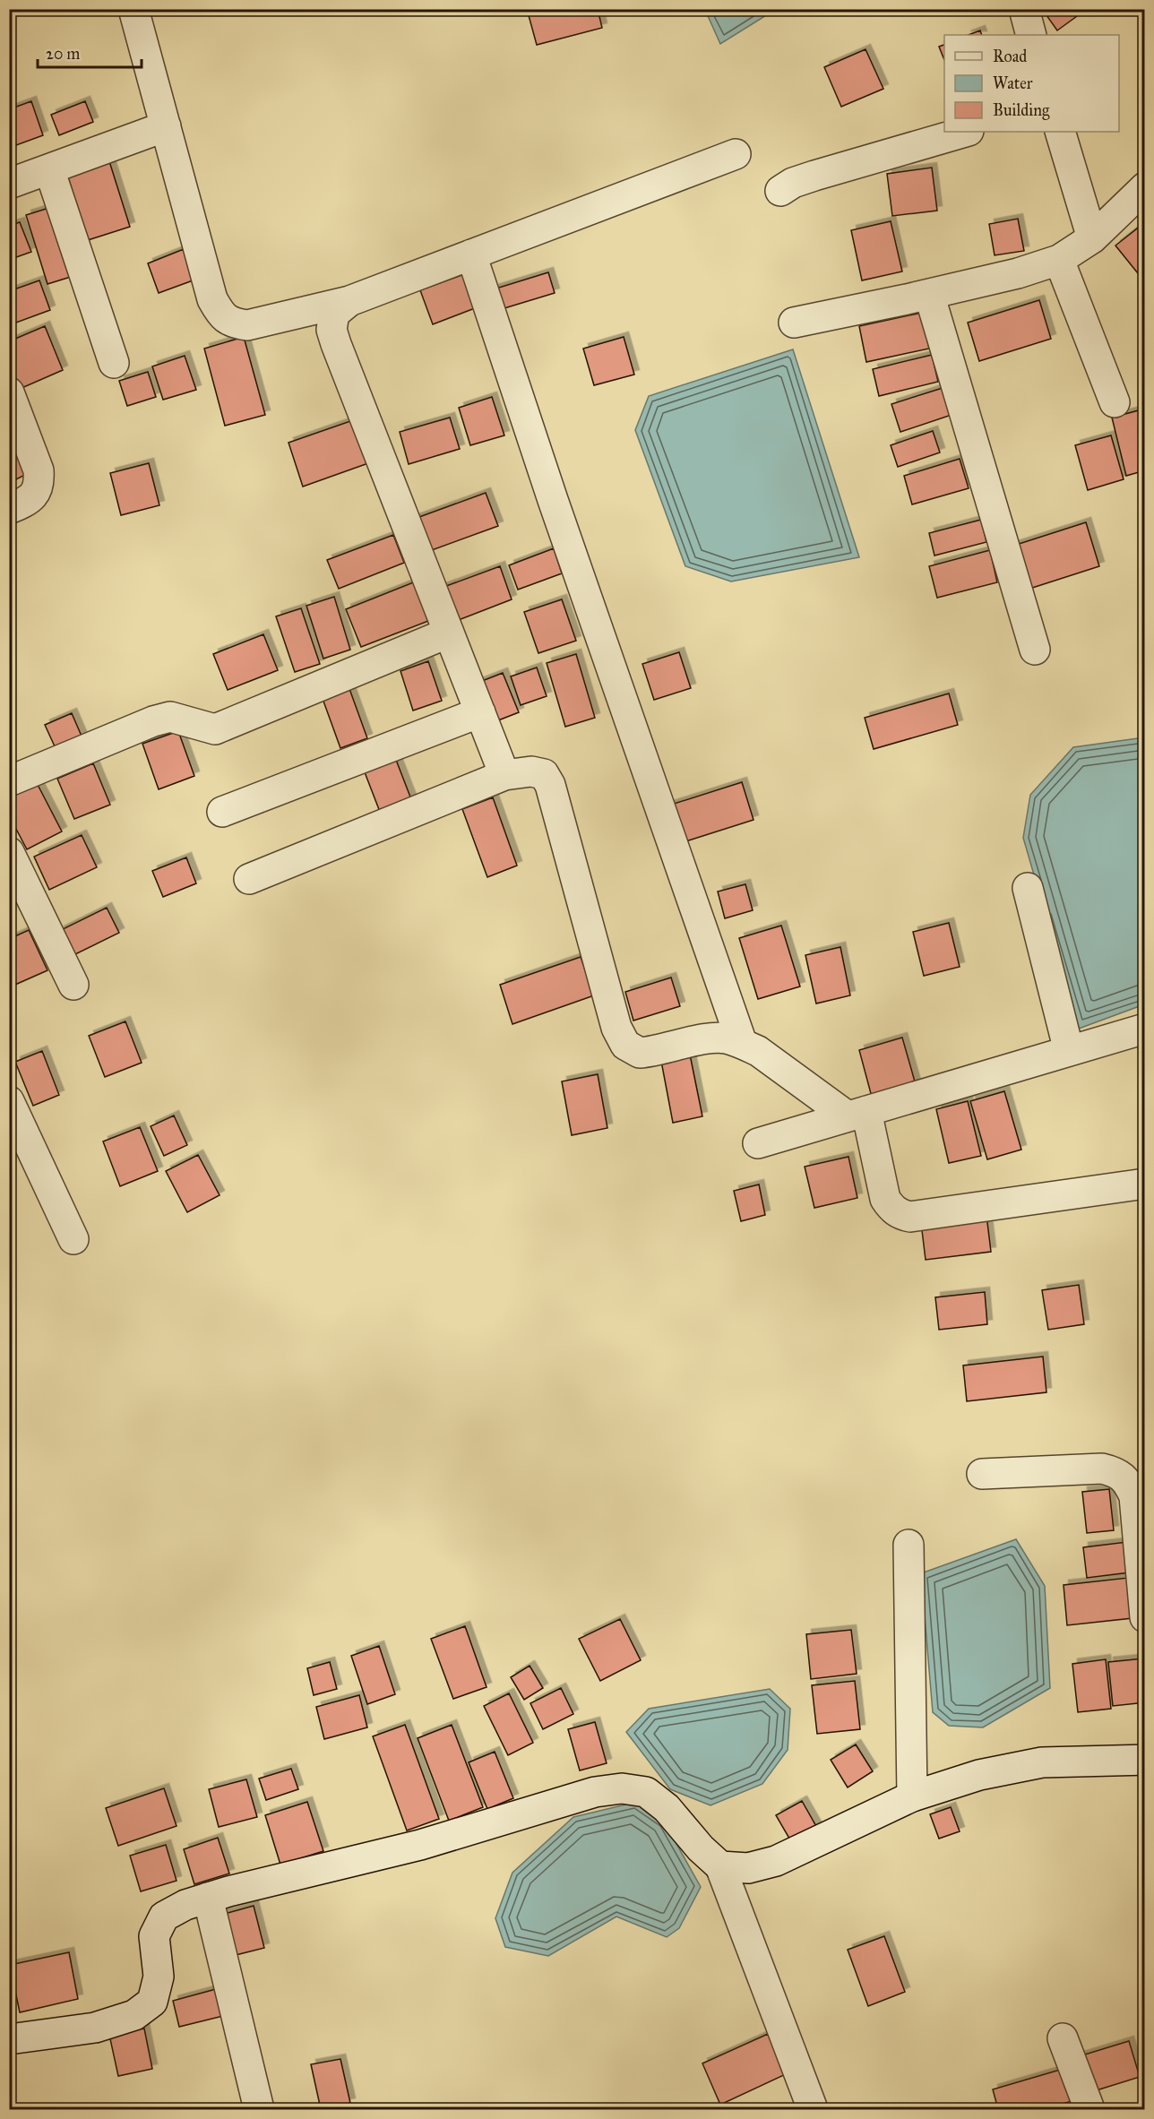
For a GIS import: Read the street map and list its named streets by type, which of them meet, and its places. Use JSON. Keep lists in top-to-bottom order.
{
  "legend": ["Road", "Water", "Building"],
  "scale_bar": "20 m"
}
